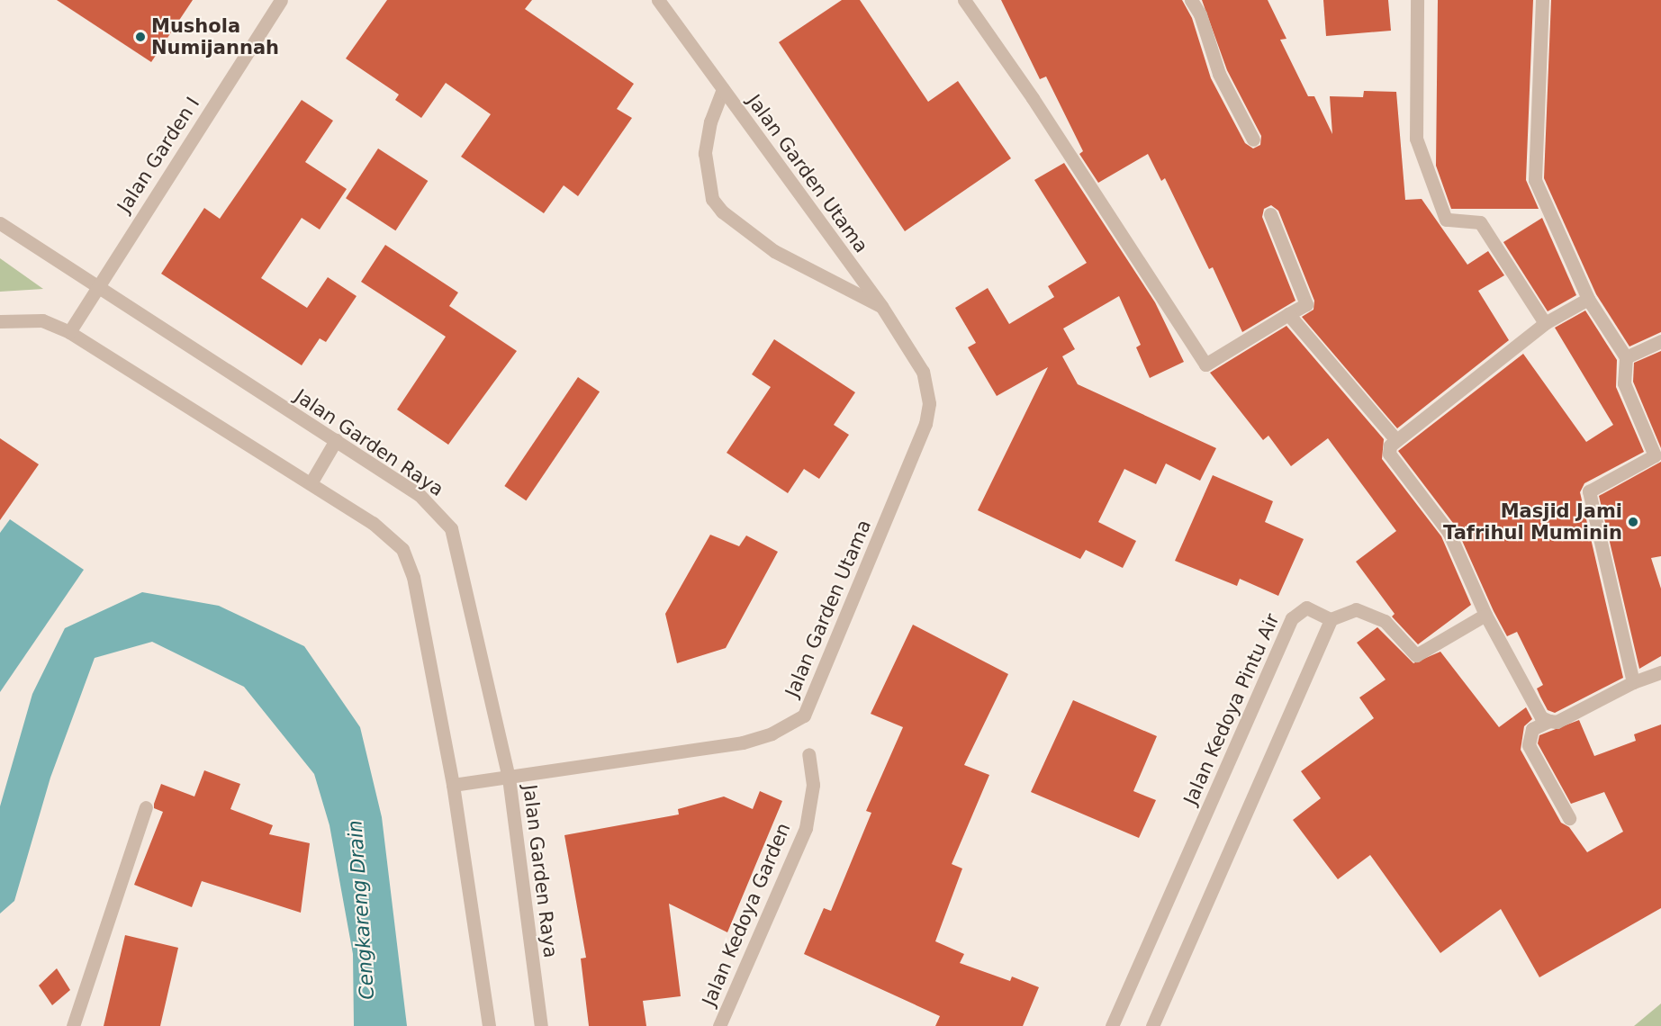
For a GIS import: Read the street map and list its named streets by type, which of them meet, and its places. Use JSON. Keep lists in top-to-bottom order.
{
  "streets": {
    "street": [
      "Jalan Garden I",
      "Jalan Garden Utama",
      "Jalan Garden Raya",
      "Jalan Kedoya Pintu Air",
      "Jalan Kedoya Garden"
    ]
  },
  "crossings": [
    ["Jalan Garden I", "Jalan Garden Raya"],
    ["Jalan Garden Utama", "Jalan Garden Raya"]
  ],
  "water": ["Cengkareng Drain"],
  "places": ["Mushola Numijannah", "Masjid Jami Tafrihul Muminin"]
}
